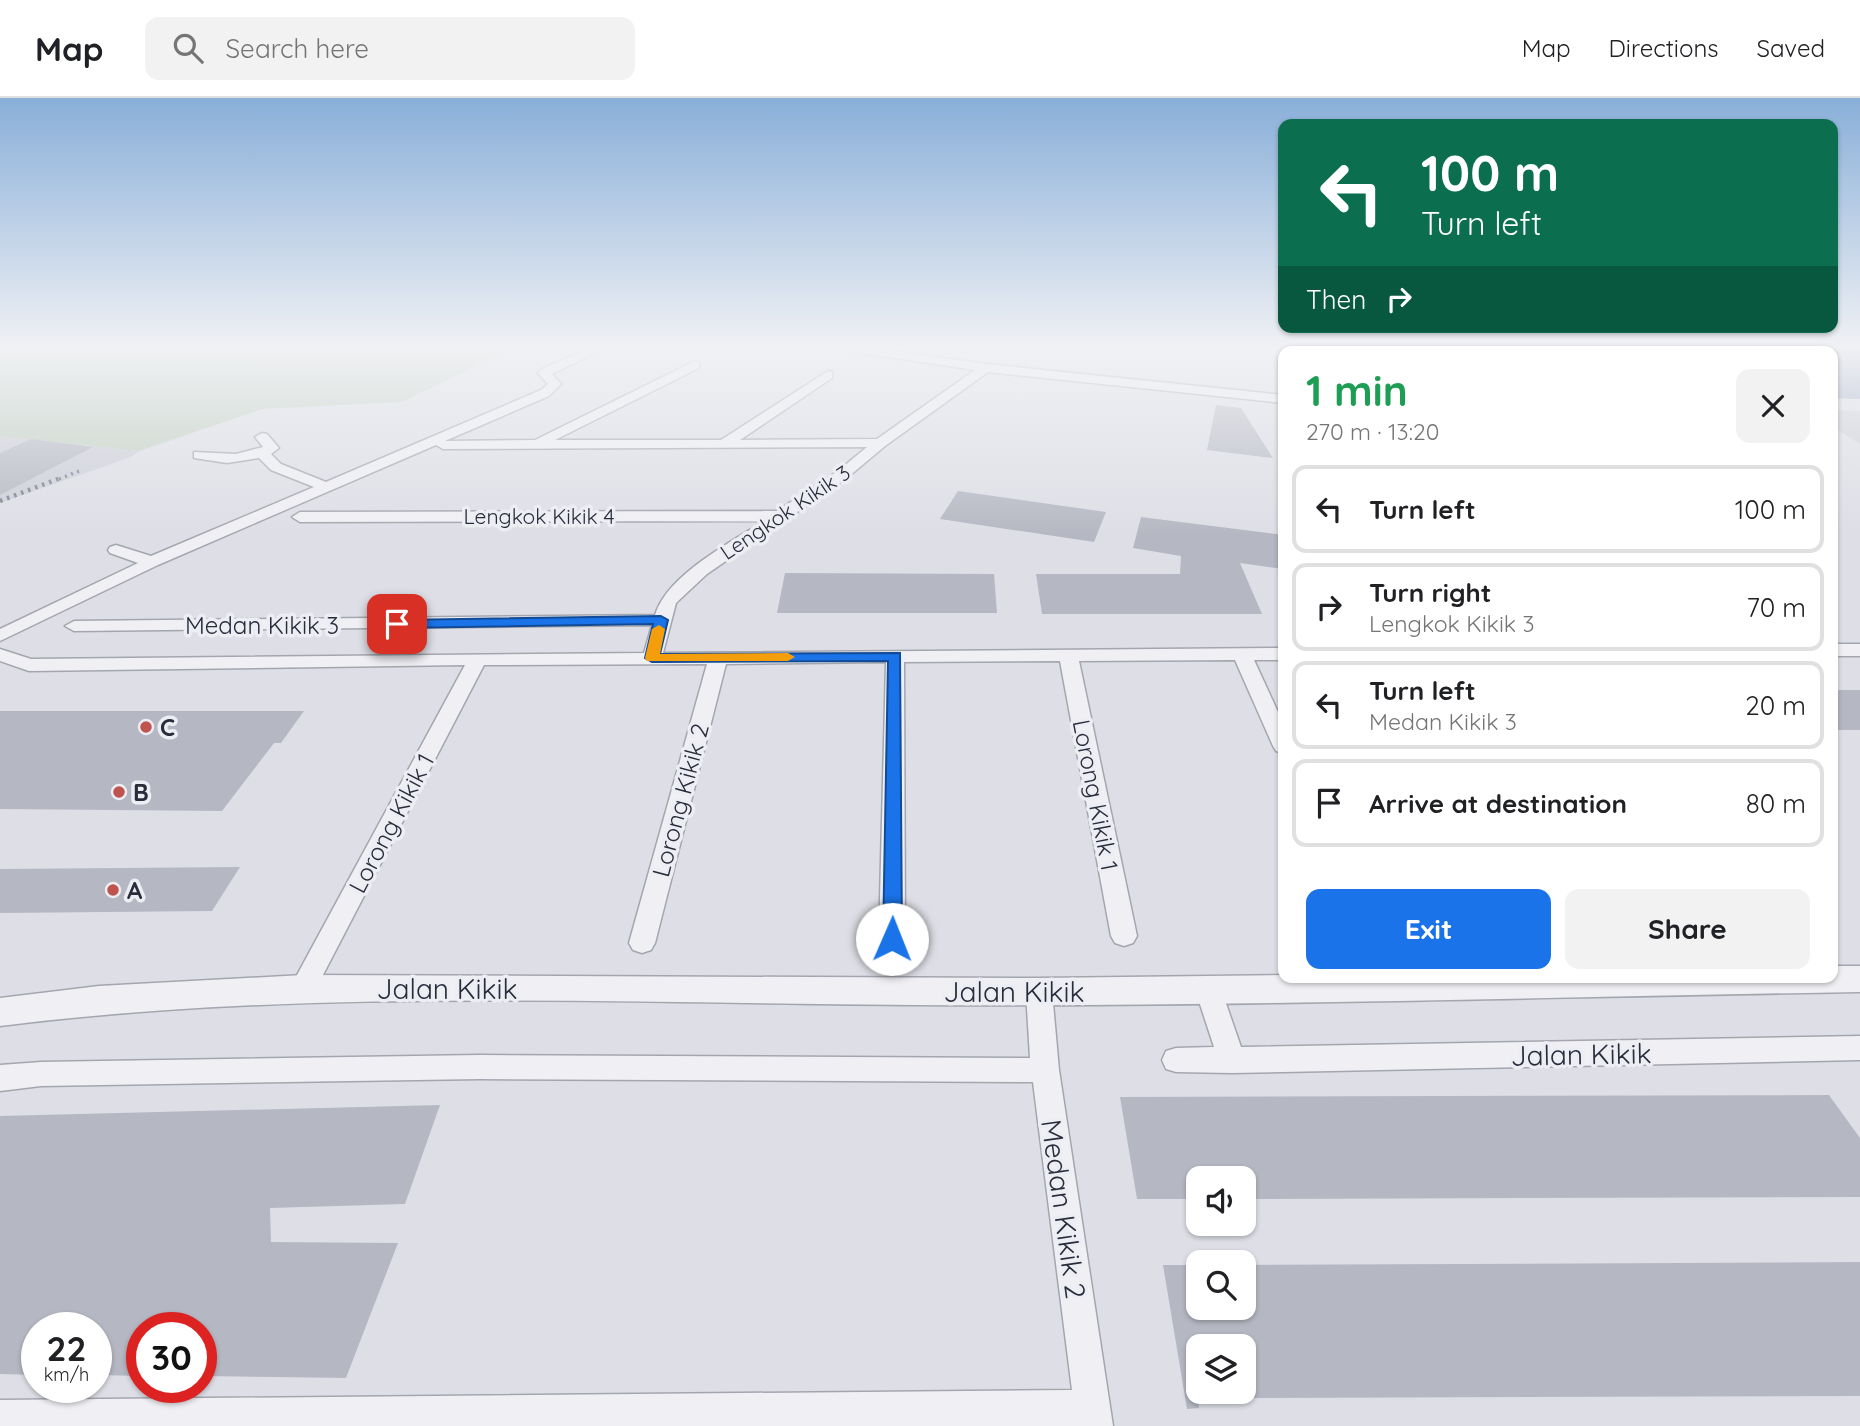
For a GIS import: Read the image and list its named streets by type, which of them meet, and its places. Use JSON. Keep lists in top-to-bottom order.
{
  "streets": {
    "street": [
      "Lengkok Kikik 3",
      "Lengkok Kikik 4",
      "Medan Kikik 3",
      "Lorong Kikik 1",
      "Lorong Kikik 2",
      "Jalan Kikik",
      "Medan Kikik 2"
    ]
  },
  "crossings": [
    ["Lengkok Kikik 3", "Lengkok Kikik 4"],
    ["Lengkok Kikik 3", "Medan Kikik 3"],
    ["Lorong Kikik 1", "Jalan Kikik"],
    ["Jalan Kikik", "Medan Kikik 2"]
  ],
  "places": ["C", "B", "A"],
  "page": {
    "header": "Map",
    "search": "Search here",
    "nav": ["Map", "Directions", "Saved"],
    "turn": ["100 m", "Turn left"],
    "then": "Then",
    "heading": ["1 min", "270 m · 13:20"],
    "list": [
      {
        "name": "Turn left",
        "value": "100 m"
      },
      {
        "name": "Turn right",
        "note": "Lengkok Kikik 3",
        "value": "70 m"
      },
      {
        "name": "Turn left",
        "note": "Medan Kikik 3",
        "value": "20 m"
      },
      {
        "name": "Arrive at destination",
        "value": "80 m"
      }
    ],
    "buttons": ["Exit", "Share"],
    "speed": "22 km/h",
    "limit": "30"
  }
}
